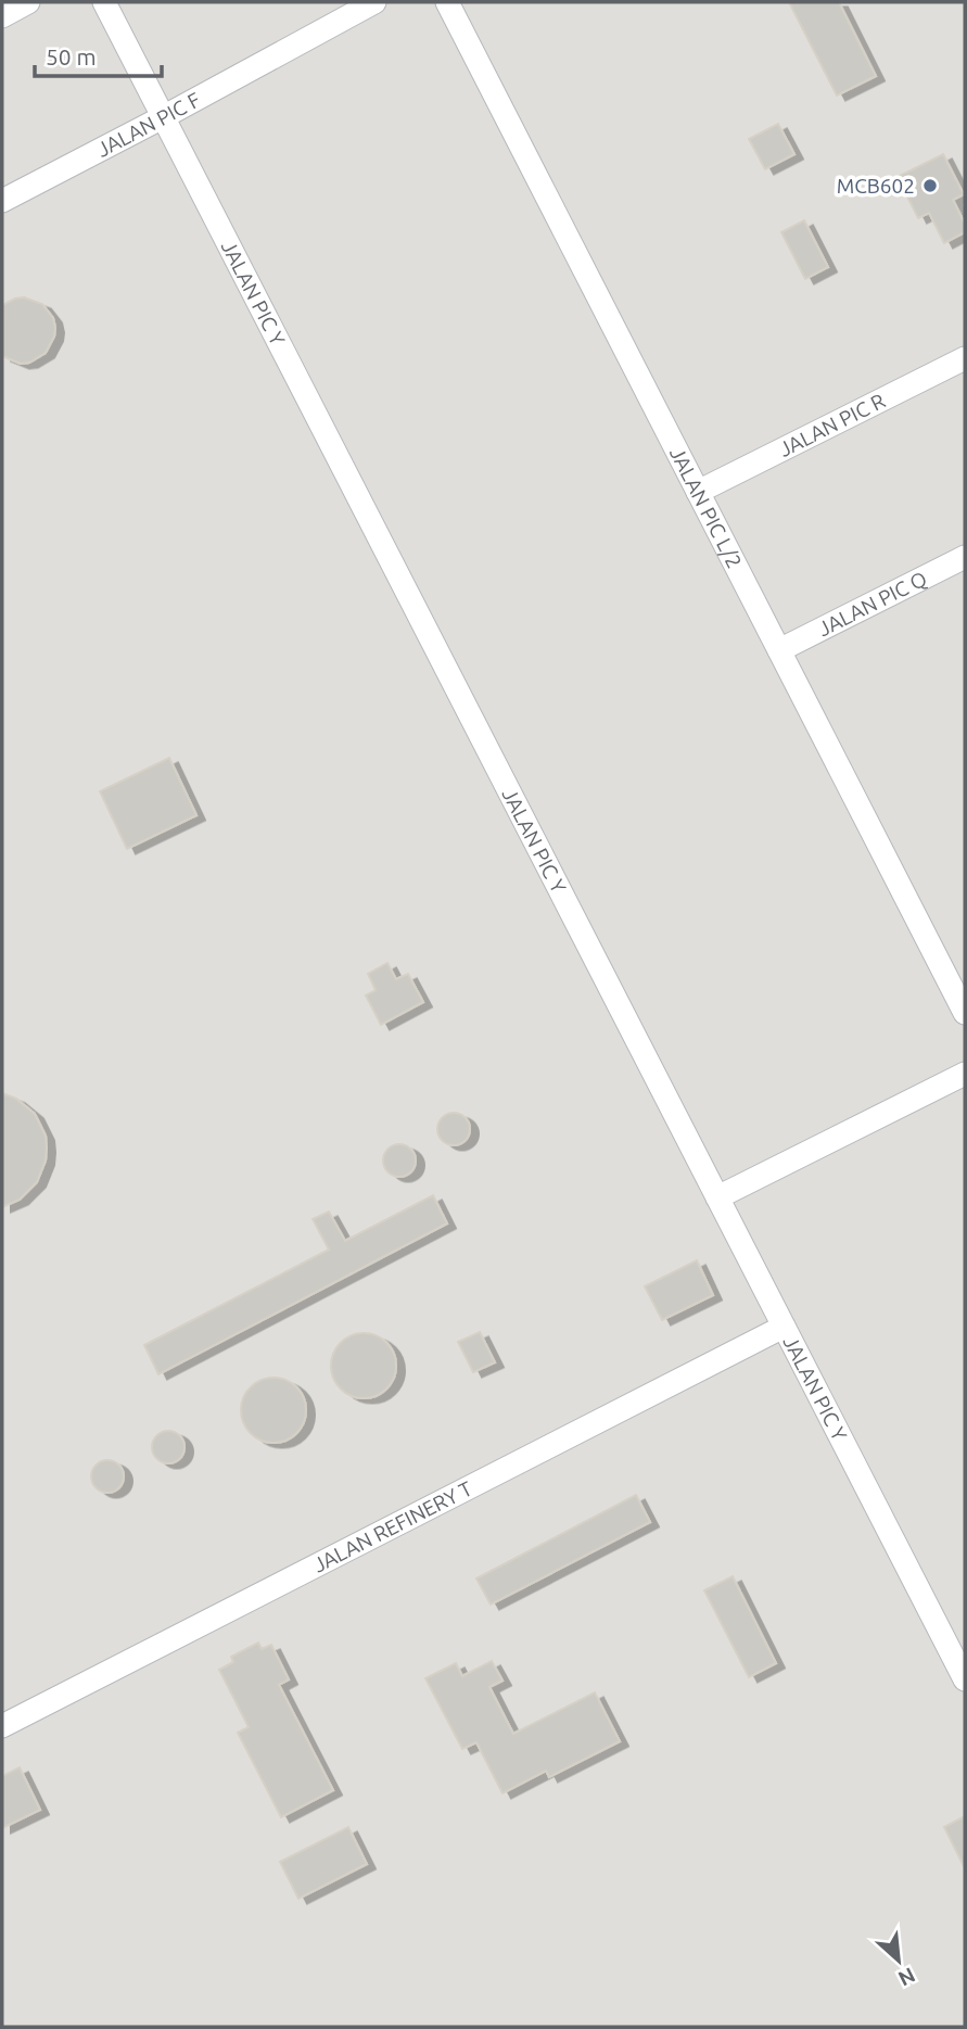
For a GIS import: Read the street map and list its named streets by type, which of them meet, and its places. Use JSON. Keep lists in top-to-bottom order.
{
  "streets": {
    "street": [
      "JALAN PIC F",
      "JALAN PIC Y",
      "JALAN PIC R",
      "JALAN PIC L/2",
      "JALAN PIC Q",
      "JALAN REFINERY T"
    ]
  },
  "crossings": [
    ["JALAN PIC F", "JALAN PIC Y"],
    ["JALAN PIC Y", "JALAN REFINERY T"],
    ["JALAN PIC R", "JALAN PIC L/2"],
    ["JALAN PIC L/2", "JALAN PIC Q"]
  ],
  "places": ["MCB602"],
  "scale_bar": "50 m",
  "north": "bottom right"
}
